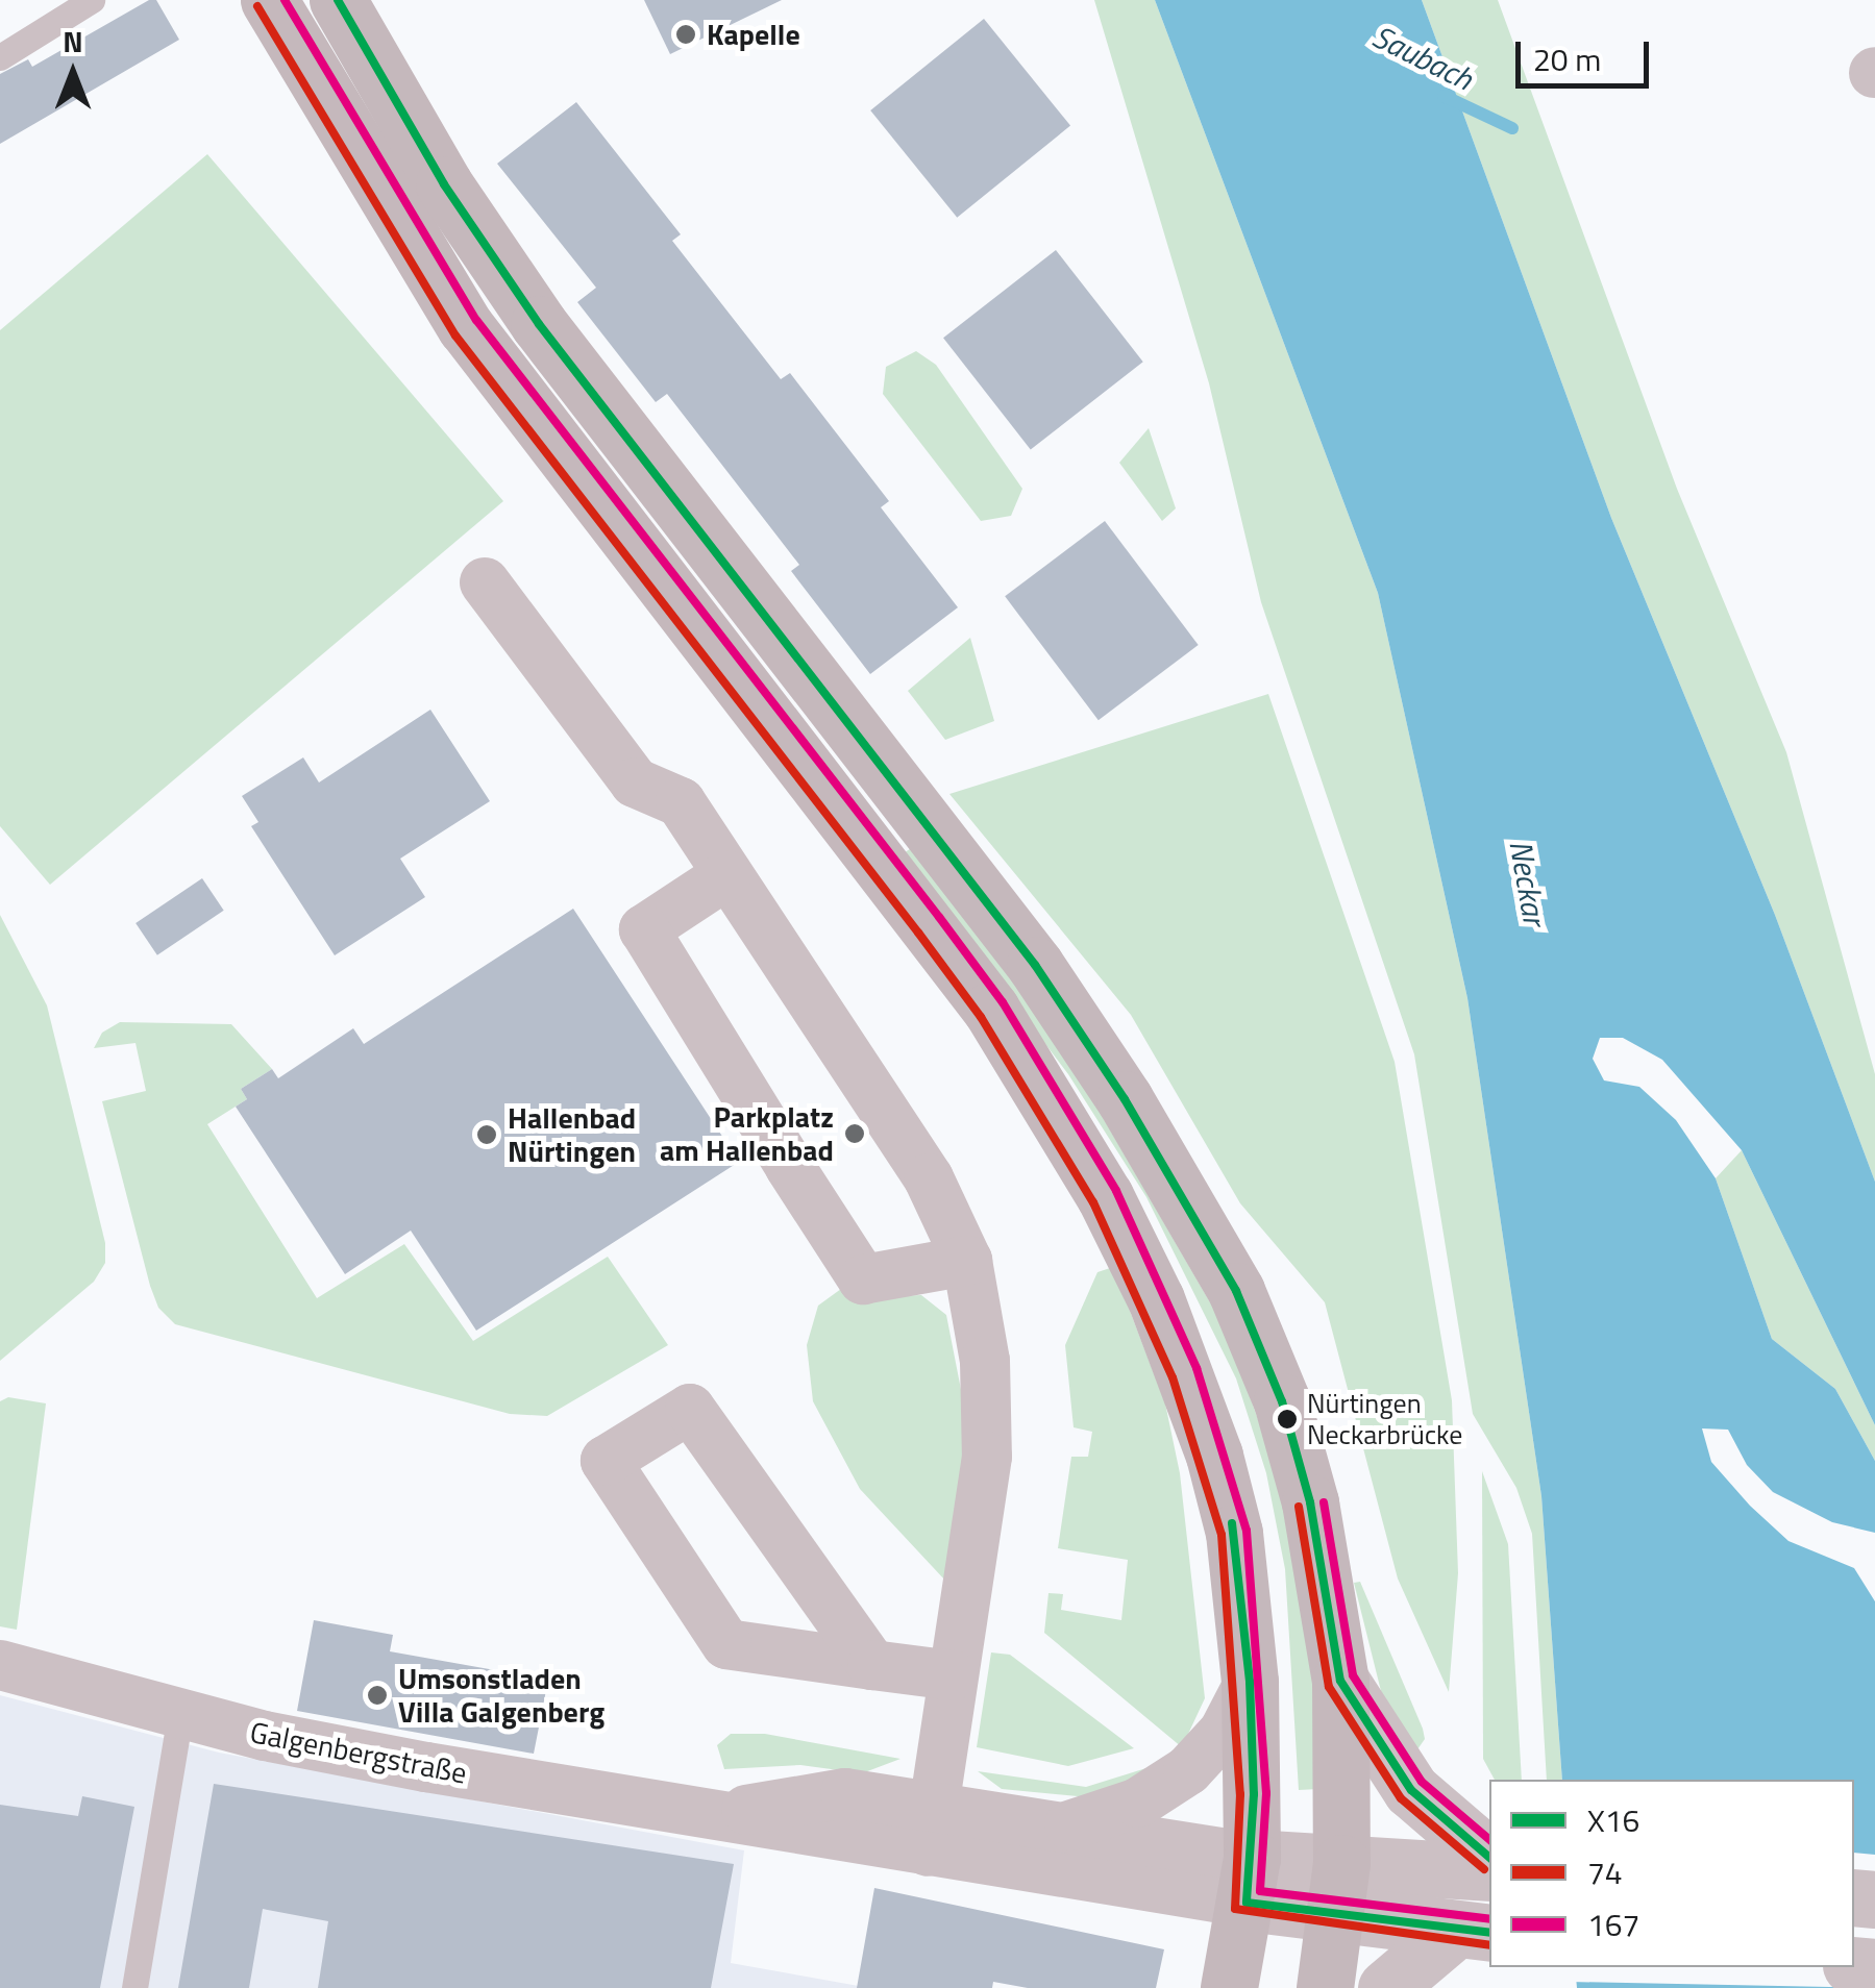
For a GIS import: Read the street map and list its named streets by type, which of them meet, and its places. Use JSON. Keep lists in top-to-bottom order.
{
  "streets": {
    "street": ["Galgenbergstraße"]
  },
  "water": ["Saubach", "Neckar"],
  "places": [
    "Kapelle",
    "Parkplatz am Hallenbad",
    "Hallenbad Nürtingen",
    "Nürtingen Neckarbrücke",
    "Umsonstladen Villa Galgenberg"
  ],
  "lines": ["transit line X16", "transit line 167", "transit line 74"],
  "legend": ["X16", "74", "167"],
  "scale_bar": "20 m",
  "north": "top"
}
